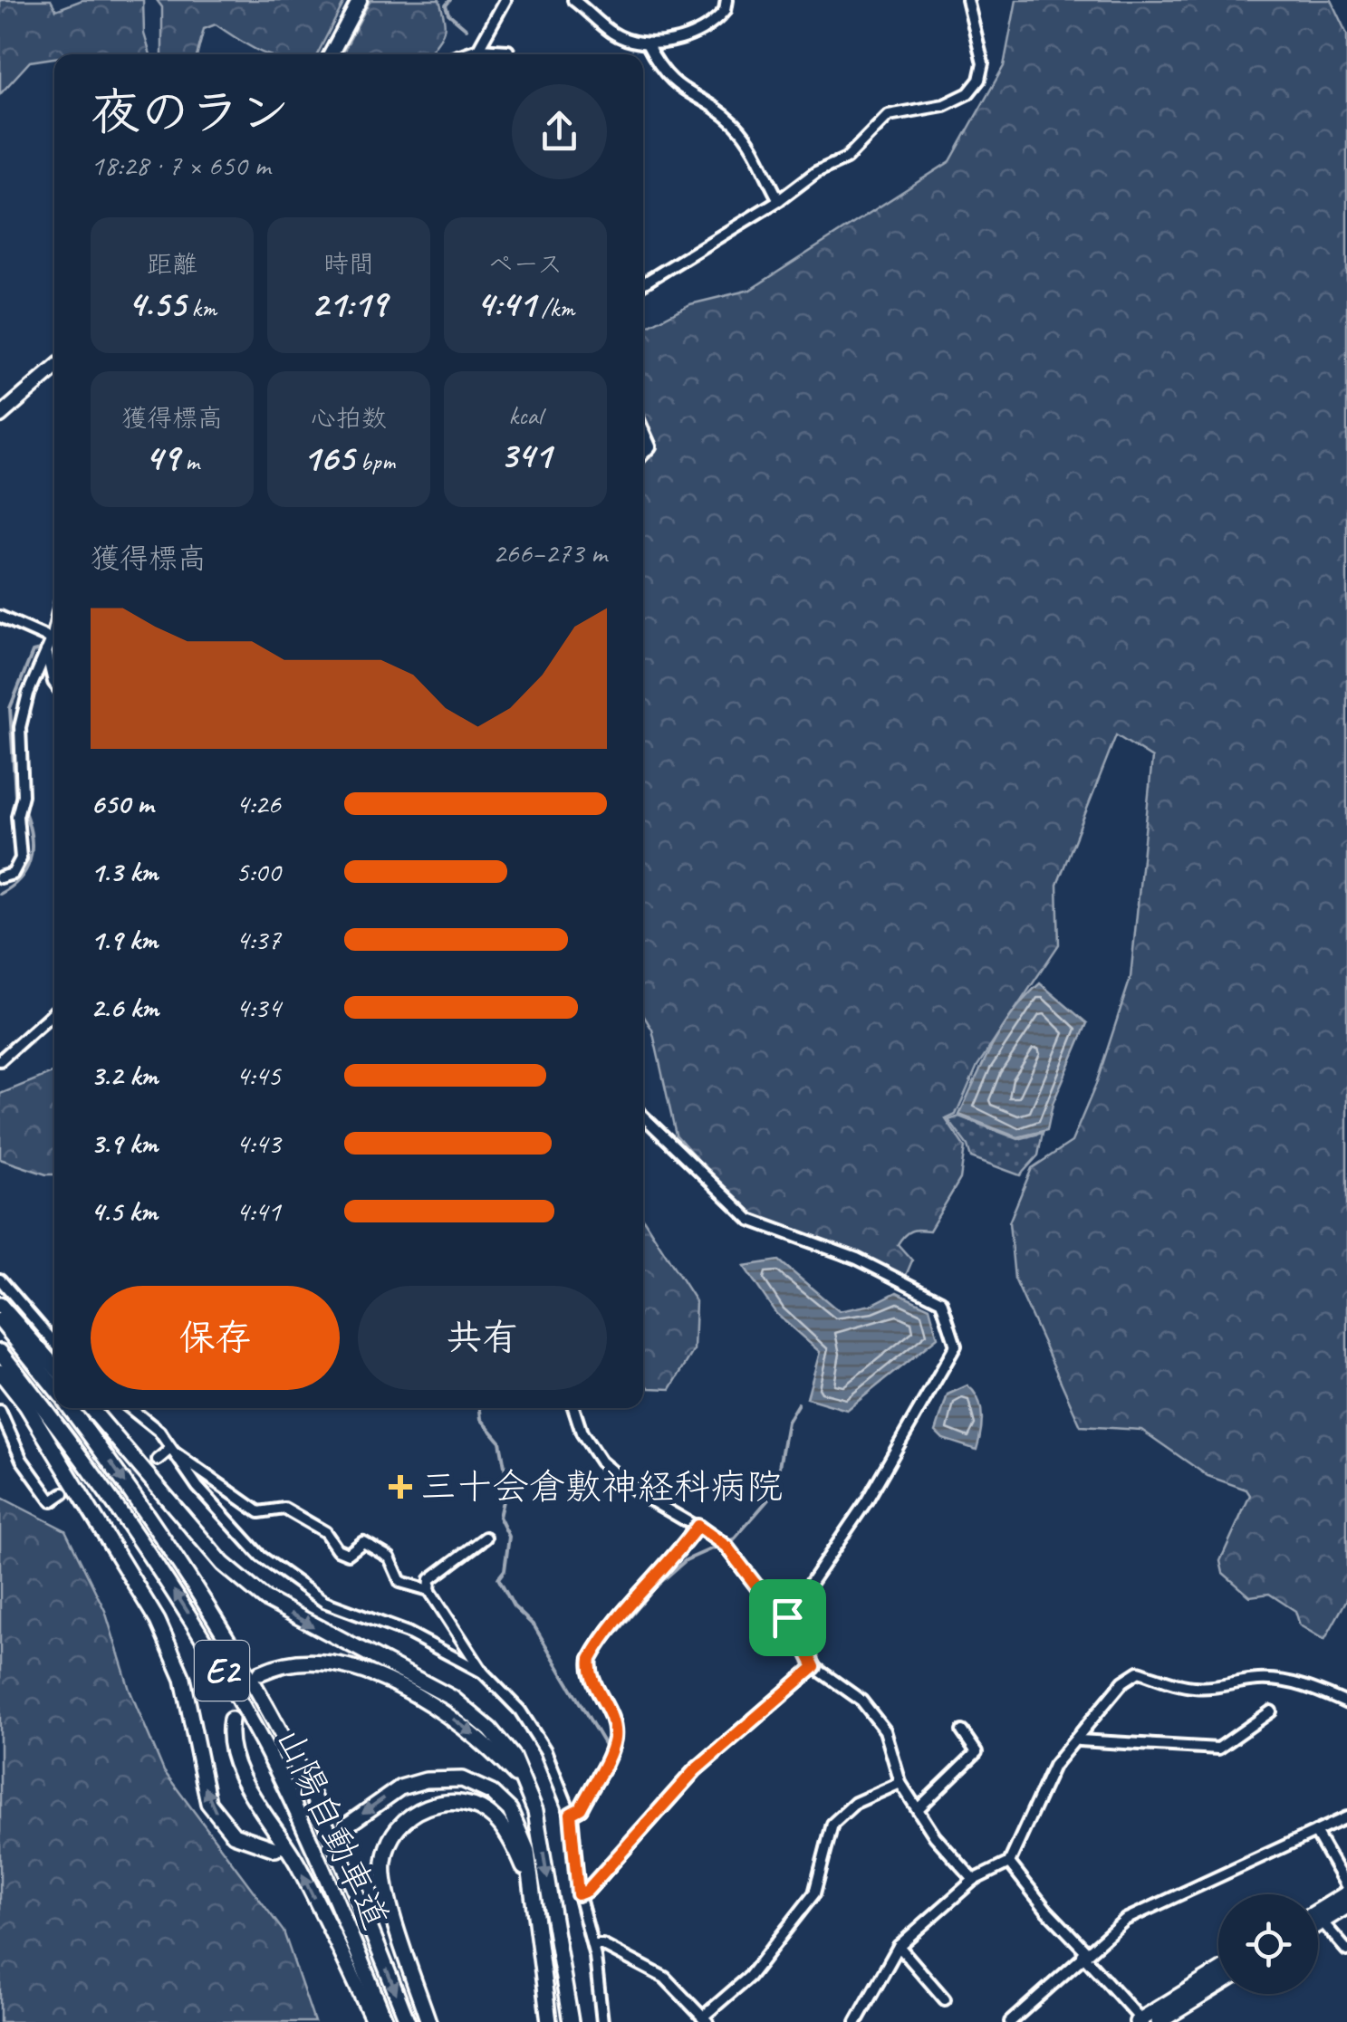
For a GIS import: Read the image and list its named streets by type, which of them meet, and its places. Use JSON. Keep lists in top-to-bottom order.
{
  "streets": {
    "highway": ["E2", "山陽自動車道"]
  },
  "places": {
    "health": ["三十会倉敷神経科病院"]
  },
  "page": {
    "heading": ["夜のラン", "18:28 · 7 × 650 m"],
    "stats": [
      ["距離", "4.55 km"],
      ["時間", "21:19"],
      ["ペース", "4:41 /km"],
      ["獲得標高", "49 m"],
      ["心拍数", "165 bpm"],
      ["kcal", "341"]
    ],
    "chart": ["獲得標高", "266–273 m"],
    "list": [
      {
        "name": "650 m",
        "note": "4:26"
      },
      {
        "name": "1.3 km",
        "note": "5:00"
      },
      {
        "name": "1.9 km",
        "note": "4:37"
      },
      {
        "name": "2.6 km",
        "note": "4:34"
      },
      {
        "name": "3.2 km",
        "note": "4:45"
      },
      {
        "name": "3.9 km",
        "note": "4:43"
      },
      {
        "name": "4.5 km",
        "note": "4:41"
      }
    ],
    "buttons": ["保存", "共有"]
  }
}
